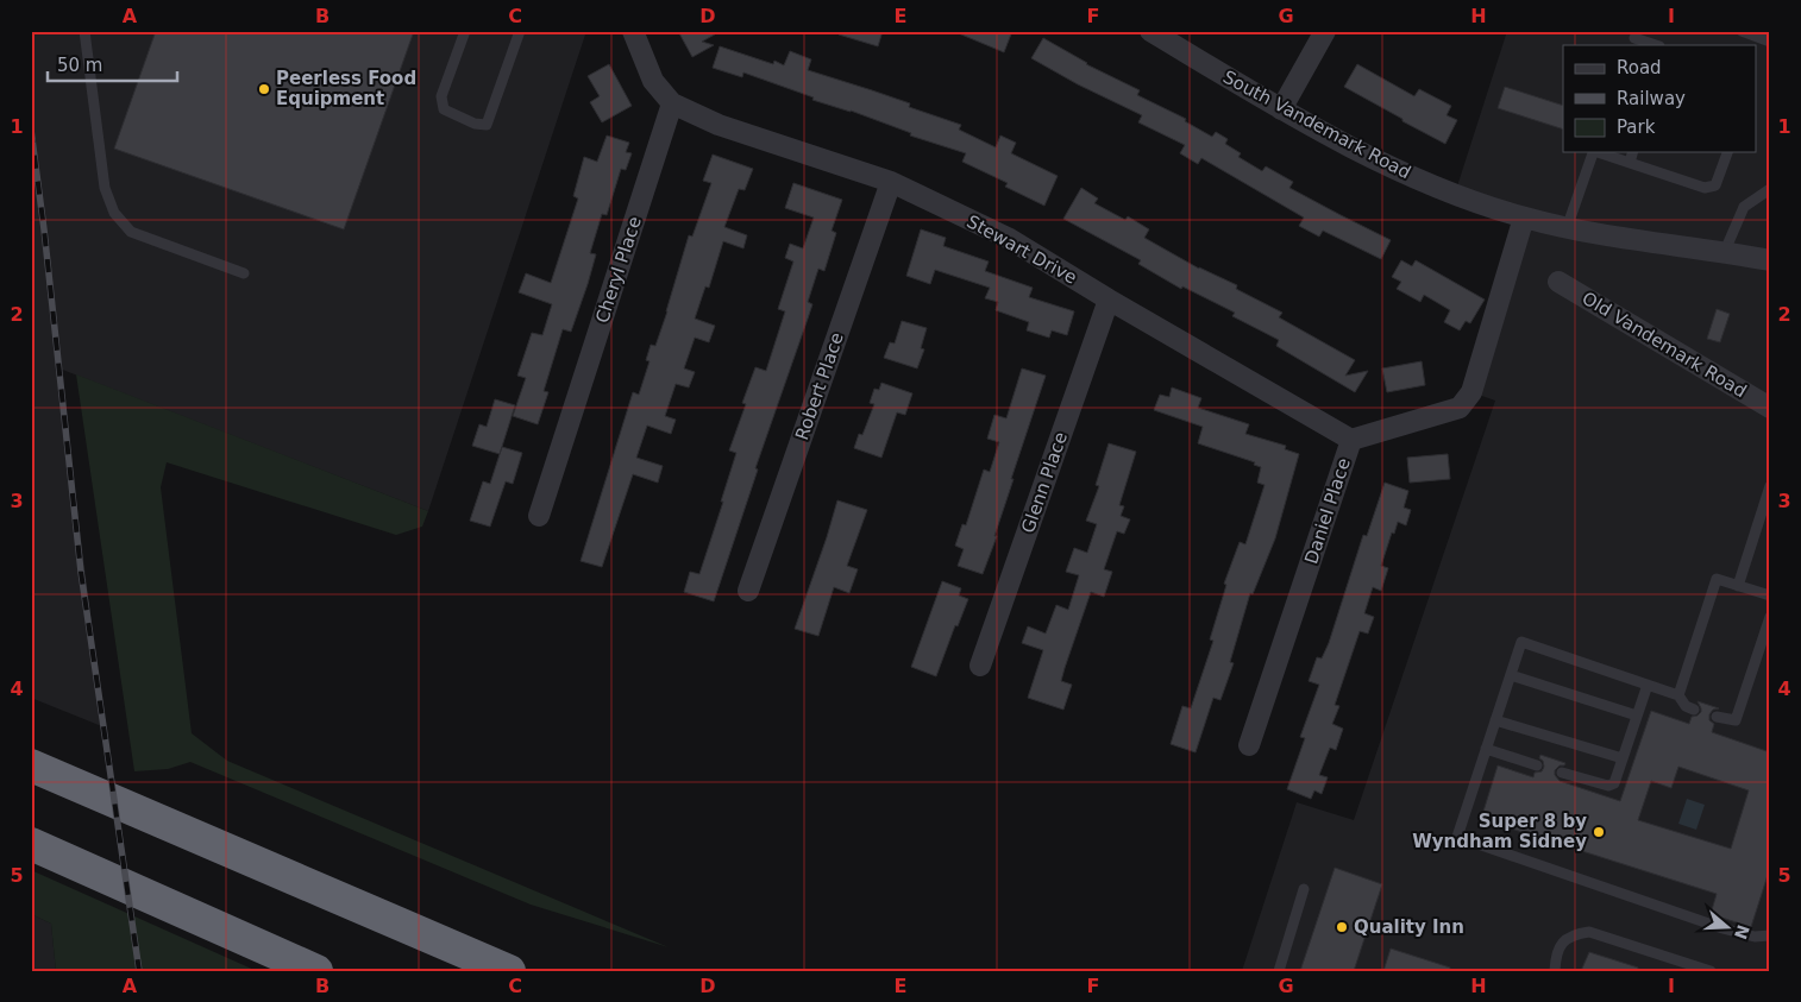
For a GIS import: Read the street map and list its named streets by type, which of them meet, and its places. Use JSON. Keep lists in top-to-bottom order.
{
  "streets": {
    "street": [
      "South Vandemark Road",
      "Stewart Drive",
      "Cheryl Place",
      "Old Vandemark Road",
      "Robert Place",
      "Glenn Place",
      "Daniel Place"
    ]
  },
  "crossings": [
    ["South Vandemark Road", "Daniel Place"],
    ["Stewart Drive", "Cheryl Place"],
    ["Stewart Drive", "Robert Place"],
    ["Stewart Drive", "Glenn Place"],
    ["Stewart Drive", "Daniel Place"]
  ],
  "places": ["Peerless Food Equipment", "Super 8 by Wyndham Sidney", "Quality Inn"],
  "legend": ["Road", "Railway", "Park"],
  "scale_bar": "50 m",
  "north": "right",
  "grid": {
    "columns": [
      "A",
      "B",
      "C",
      "D",
      "E",
      "F",
      "G",
      "H",
      "I"
    ],
    "rows": [
      "1",
      "2",
      "3",
      "4",
      "5"
    ]
  }
}
